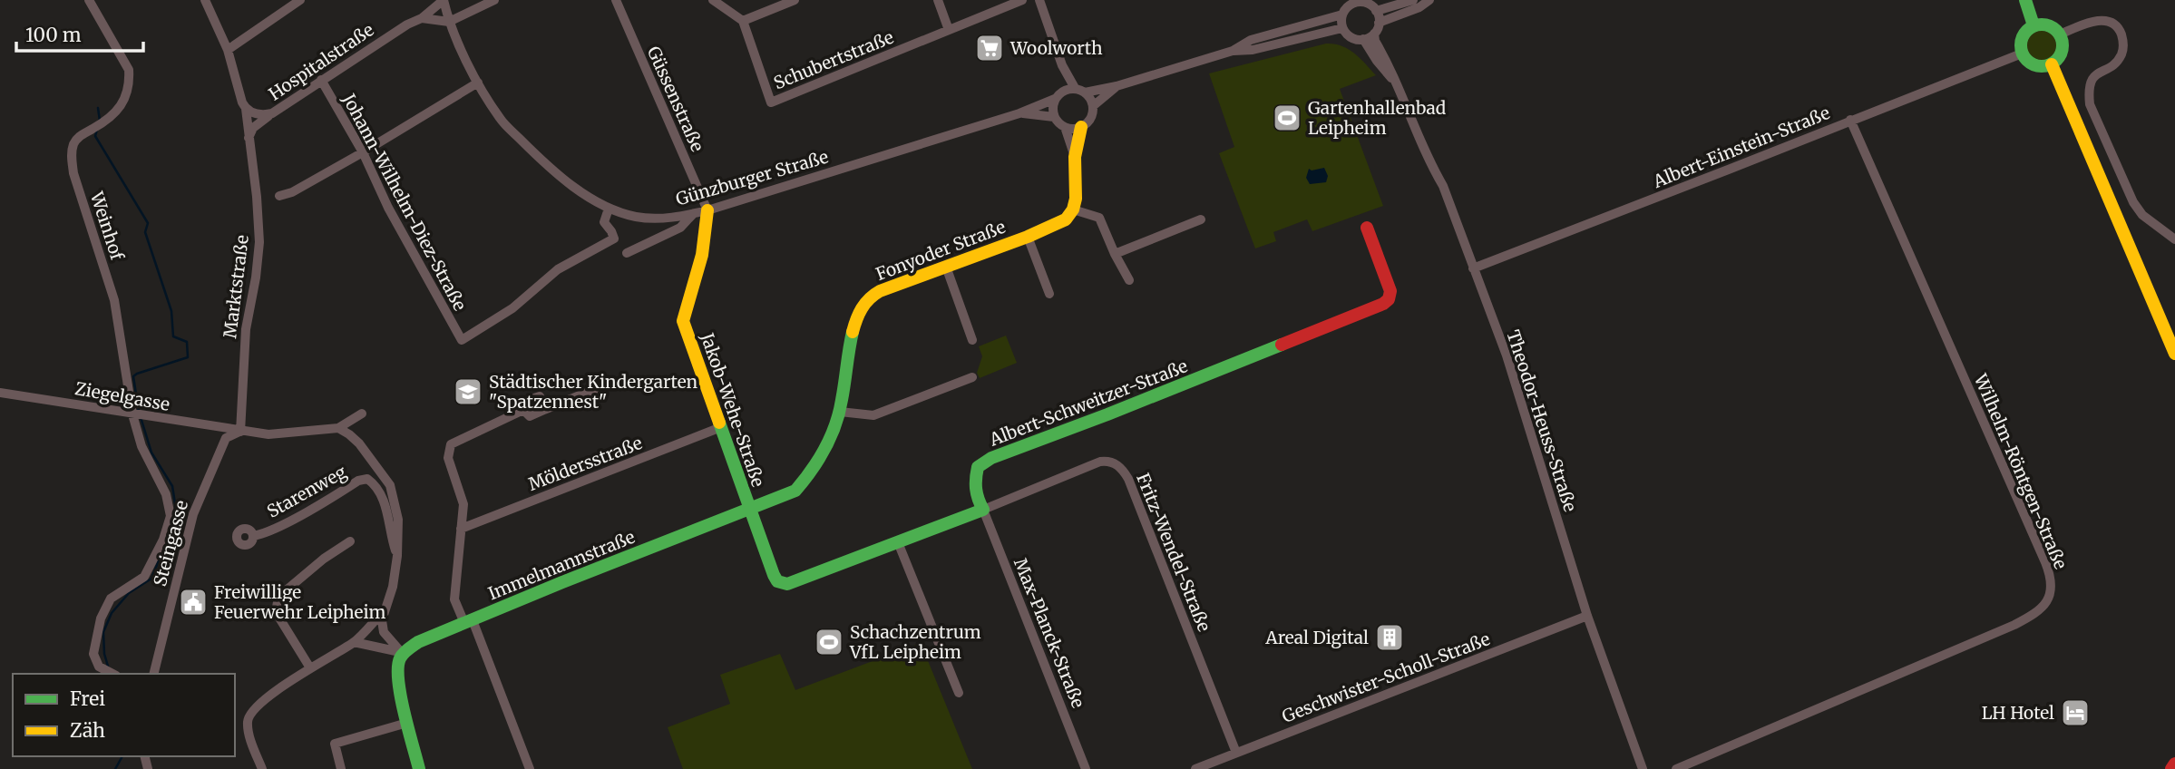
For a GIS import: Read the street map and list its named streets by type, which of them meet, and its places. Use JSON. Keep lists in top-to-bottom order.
{
  "streets": {
    "street": [
      "Schubertstraße",
      "Hospitalstraße",
      "Güssenstraße",
      "Albert-Einstein-Straße",
      "Günzburger Straße",
      "Johann-Wilhelm-Diez-Straße",
      "Weinhof",
      "Fonyoder Straße",
      "Marktstraße",
      "Ziegelgasse",
      "Albert-Schweitzer-Straße",
      "Jakob-Wehe-Straße",
      "Theodor-Heuss-Straße",
      "Möldersstraße",
      "Wilhelm-Röntgen-Straße",
      "Starenweg",
      "Steingasse",
      "Fritz-Wendel-Straße",
      "Immelmannstraße",
      "Max-Planck-Straße",
      "Geschwister-Scholl-Straße"
    ]
  },
  "crossings": [
    ["Hospitalstraße", "Günzburger Straße"],
    ["Hospitalstraße", "Johann-Wilhelm-Diez-Straße"],
    ["Hospitalstraße", "Marktstraße"],
    ["Güssenstraße", "Günzburger Straße"],
    ["Güssenstraße", "Jakob-Wehe-Straße"],
    ["Albert-Einstein-Straße", "Theodor-Heuss-Straße"],
    ["Albert-Einstein-Straße", "Wilhelm-Röntgen-Straße"],
    ["Günzburger Straße", "Johann-Wilhelm-Diez-Straße"],
    ["Günzburger Straße", "Jakob-Wehe-Straße"],
    ["Weinhof", "Ziegelgasse"],
    ["Fonyoder Straße", "Jakob-Wehe-Straße"],
    ["Fonyoder Straße", "Immelmannstraße"],
    ["Marktstraße", "Ziegelgasse"],
    ["Marktstraße", "Steingasse"],
    ["Ziegelgasse", "Steingasse"],
    ["Albert-Schweitzer-Straße", "Fritz-Wendel-Straße"],
    ["Albert-Schweitzer-Straße", "Max-Planck-Straße"],
    ["Jakob-Wehe-Straße", "Möldersstraße"],
    ["Jakob-Wehe-Straße", "Immelmannstraße"],
    ["Theodor-Heuss-Straße", "Geschwister-Scholl-Straße"],
    ["Fritz-Wendel-Straße", "Max-Planck-Straße"],
    ["Fritz-Wendel-Straße", "Geschwister-Scholl-Straße"]
  ],
  "places": {
    "supermarket": ["Woolworth"],
    "sports": ["Gartenhallenbad Leipheim", "Schachzentrum VfL Leipheim"],
    "school or university": ["Städtischer Kindergarten \"Spatzennest\""],
    "public building": ["Freiwillige Feuerwehr Leipheim"],
    "building": ["Areal Digital"],
    "hotel": ["LH Hotel"]
  },
  "legend": ["Frei", "Zäh"],
  "scale_bar": "100 m"
}
